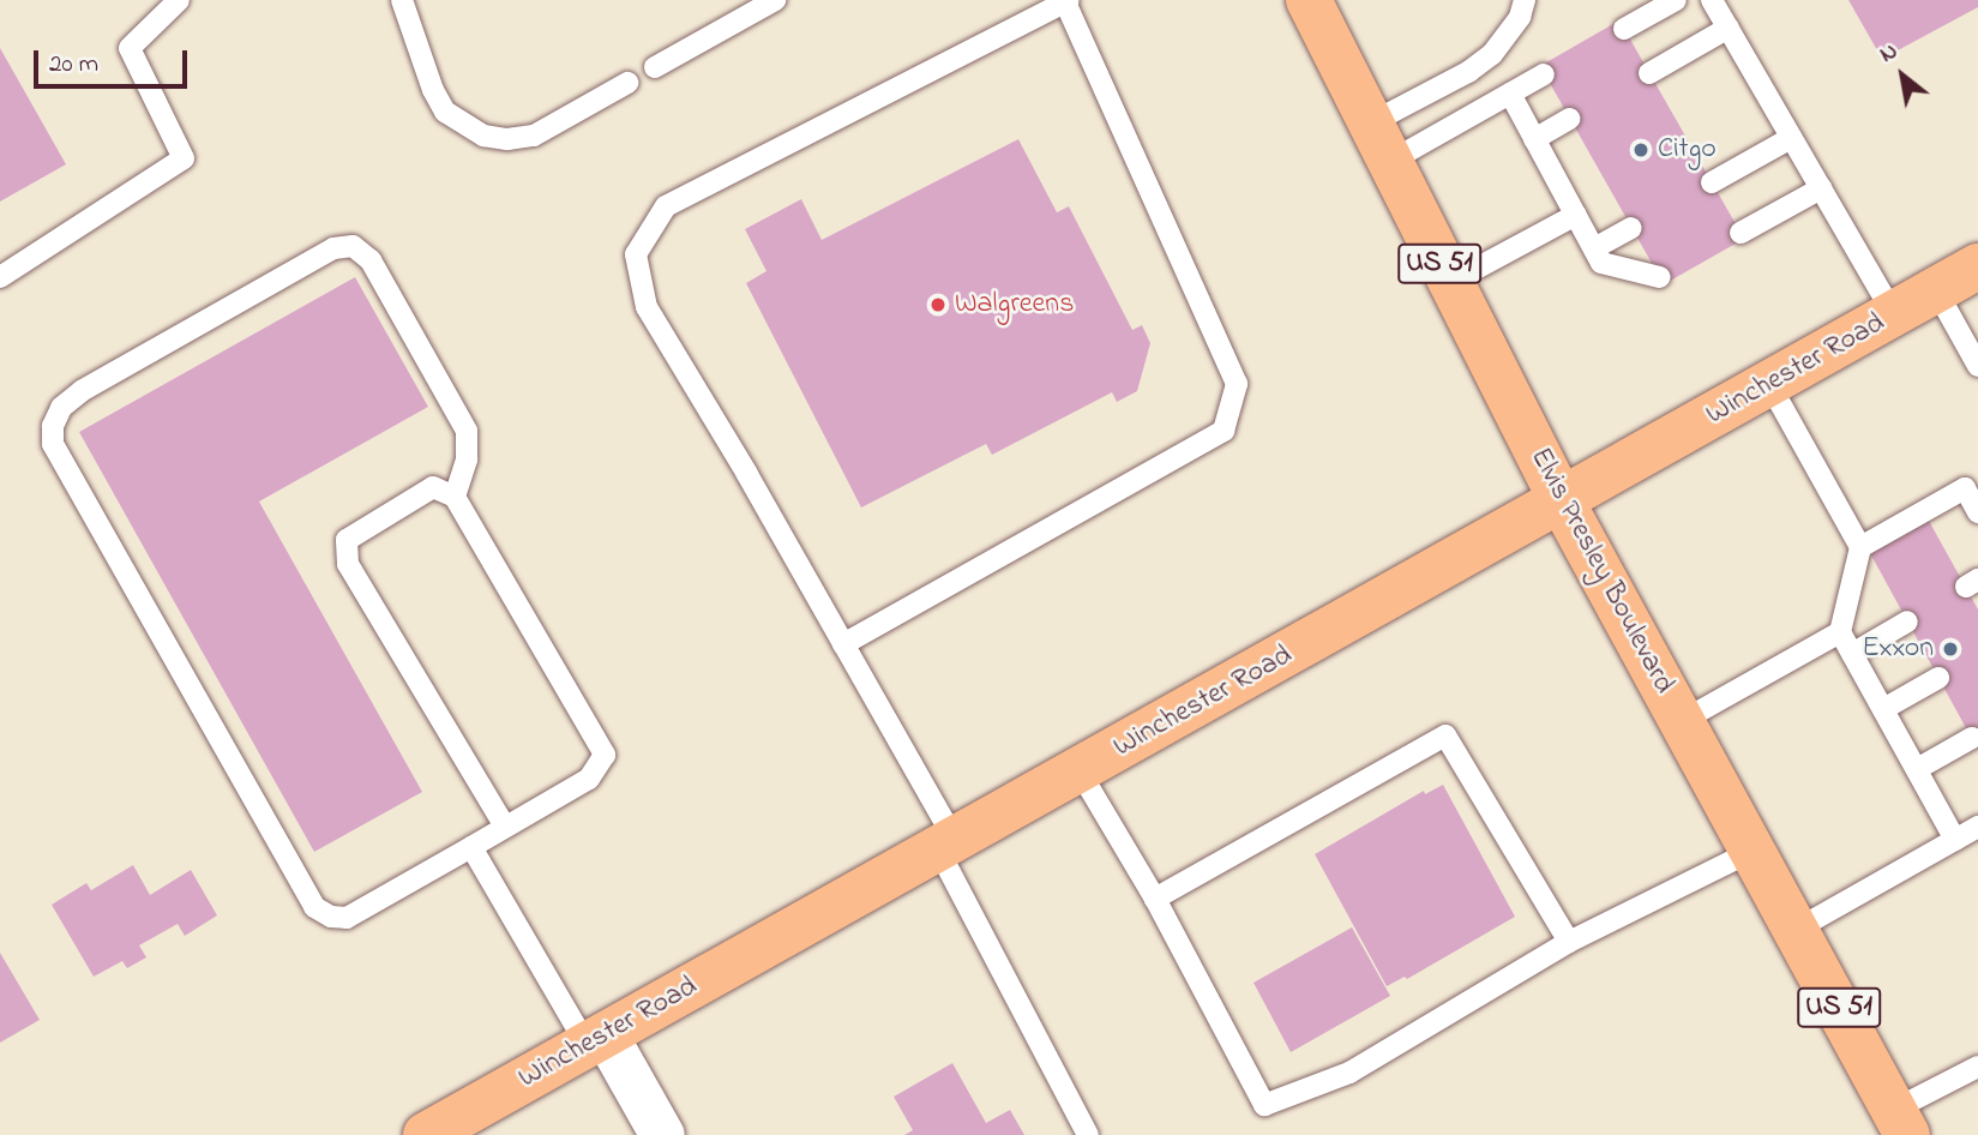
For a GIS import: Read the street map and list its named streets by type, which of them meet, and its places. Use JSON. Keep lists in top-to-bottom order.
{
  "streets": {
    "main road": ["US 51", "Winchester Road", "Elvis Presley Boulevard"]
  },
  "crossings": [
    ["Winchester Road", "Elvis Presley Boulevard"]
  ],
  "places": ["Citgo", "Walgreens", "Exxon"],
  "scale_bar": "20 m",
  "north": "top left"
}
